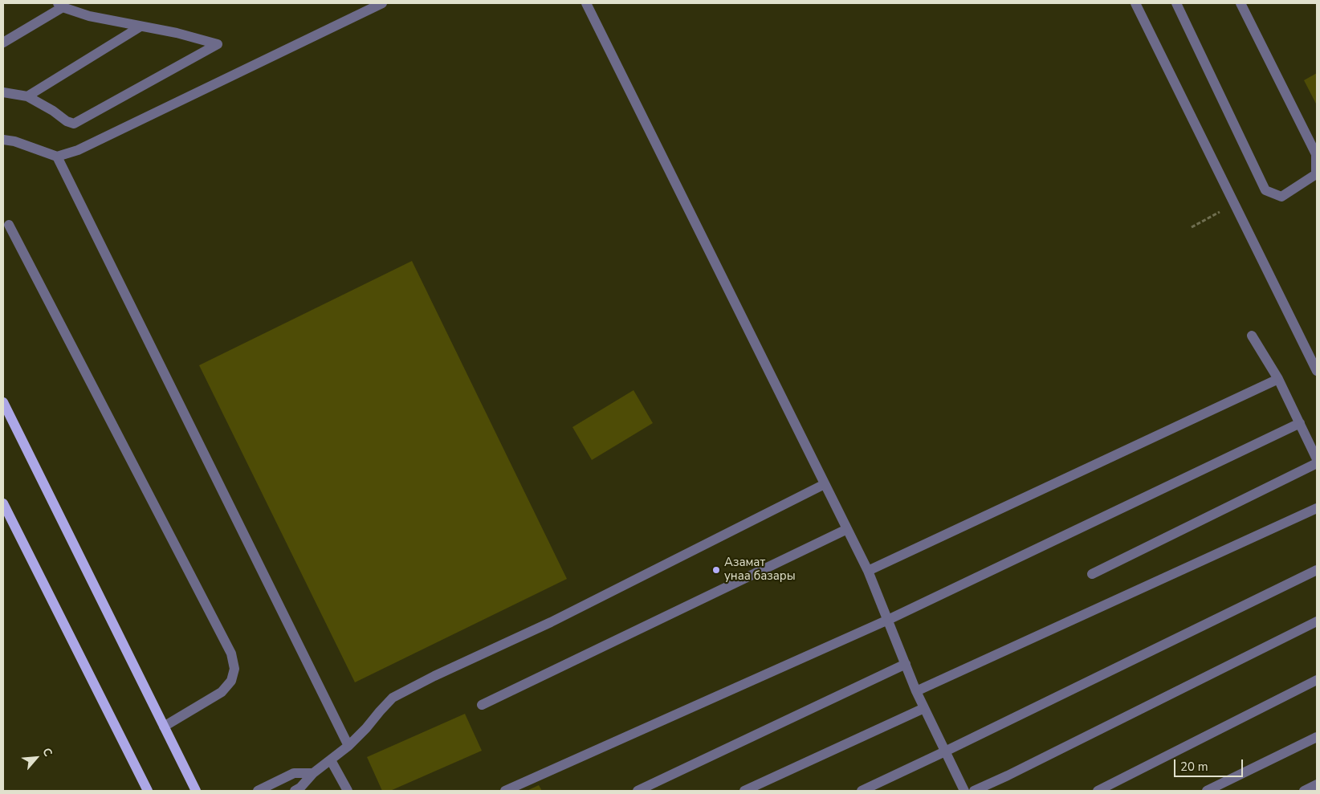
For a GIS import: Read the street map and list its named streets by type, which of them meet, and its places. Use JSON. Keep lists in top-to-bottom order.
{
  "places": ["Азамат унаа базары"],
  "scale_bar": "20 m",
  "north": "top right"
}
